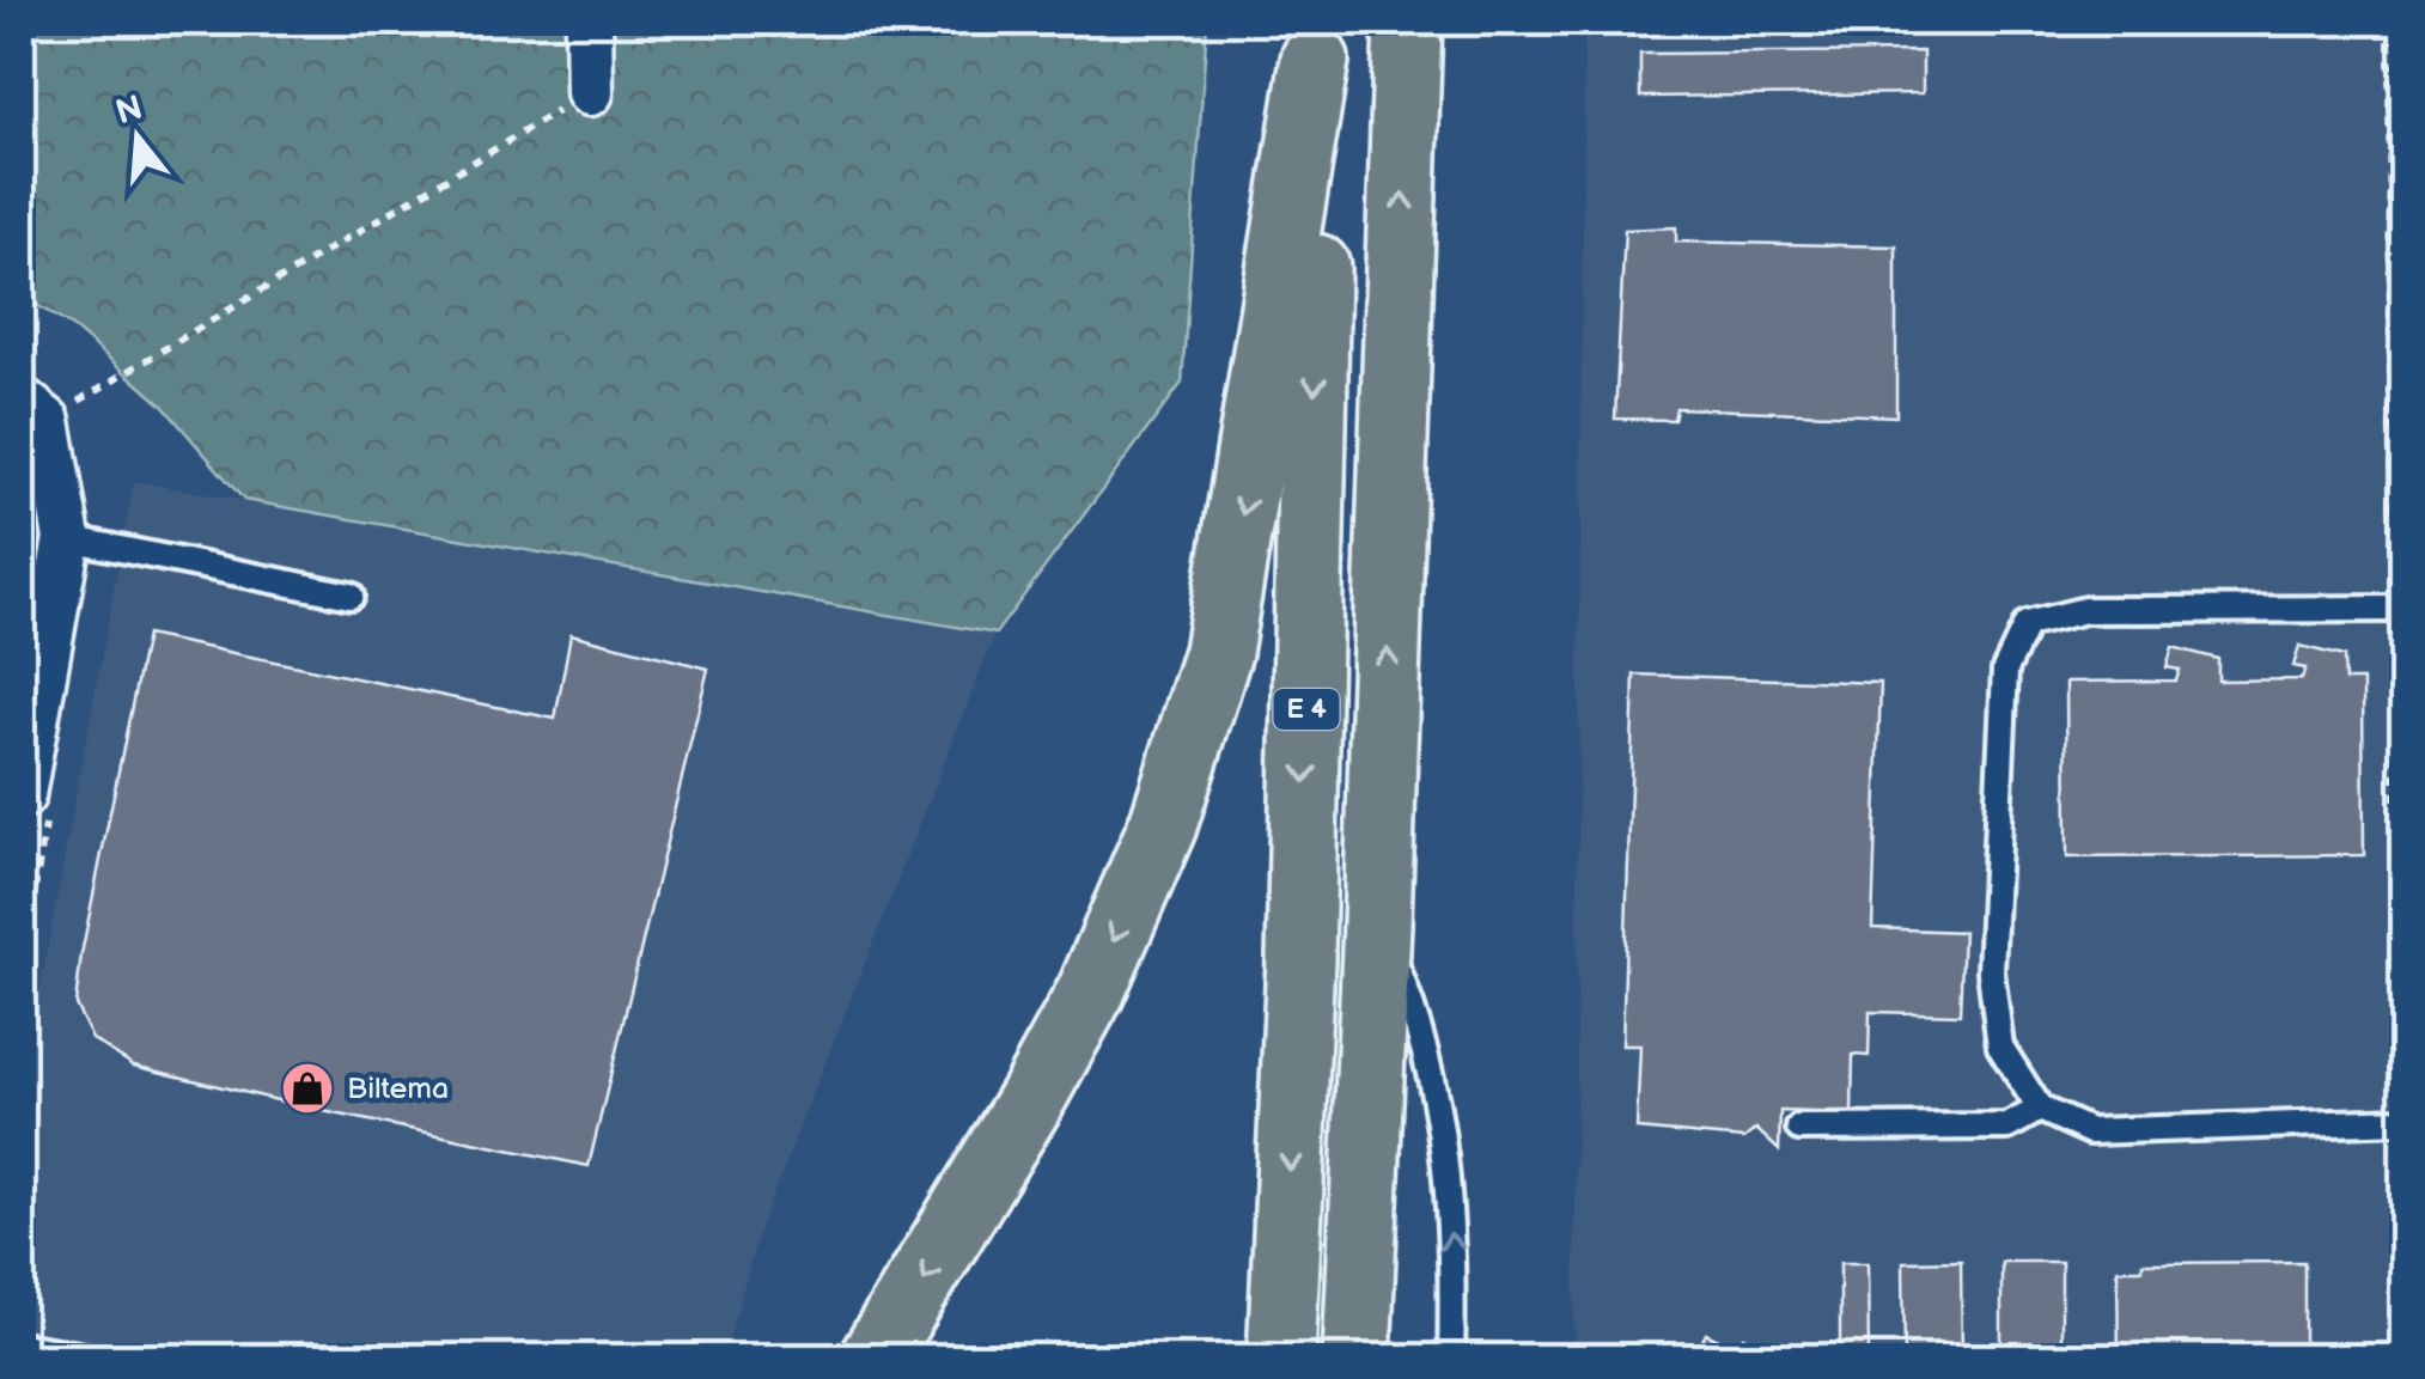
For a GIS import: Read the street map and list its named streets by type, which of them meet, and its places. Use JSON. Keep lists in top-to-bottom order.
{
  "streets": {
    "highway": ["E 4"]
  },
  "places": {
    "shop": ["Biltema"]
  },
  "north": "top"
}
